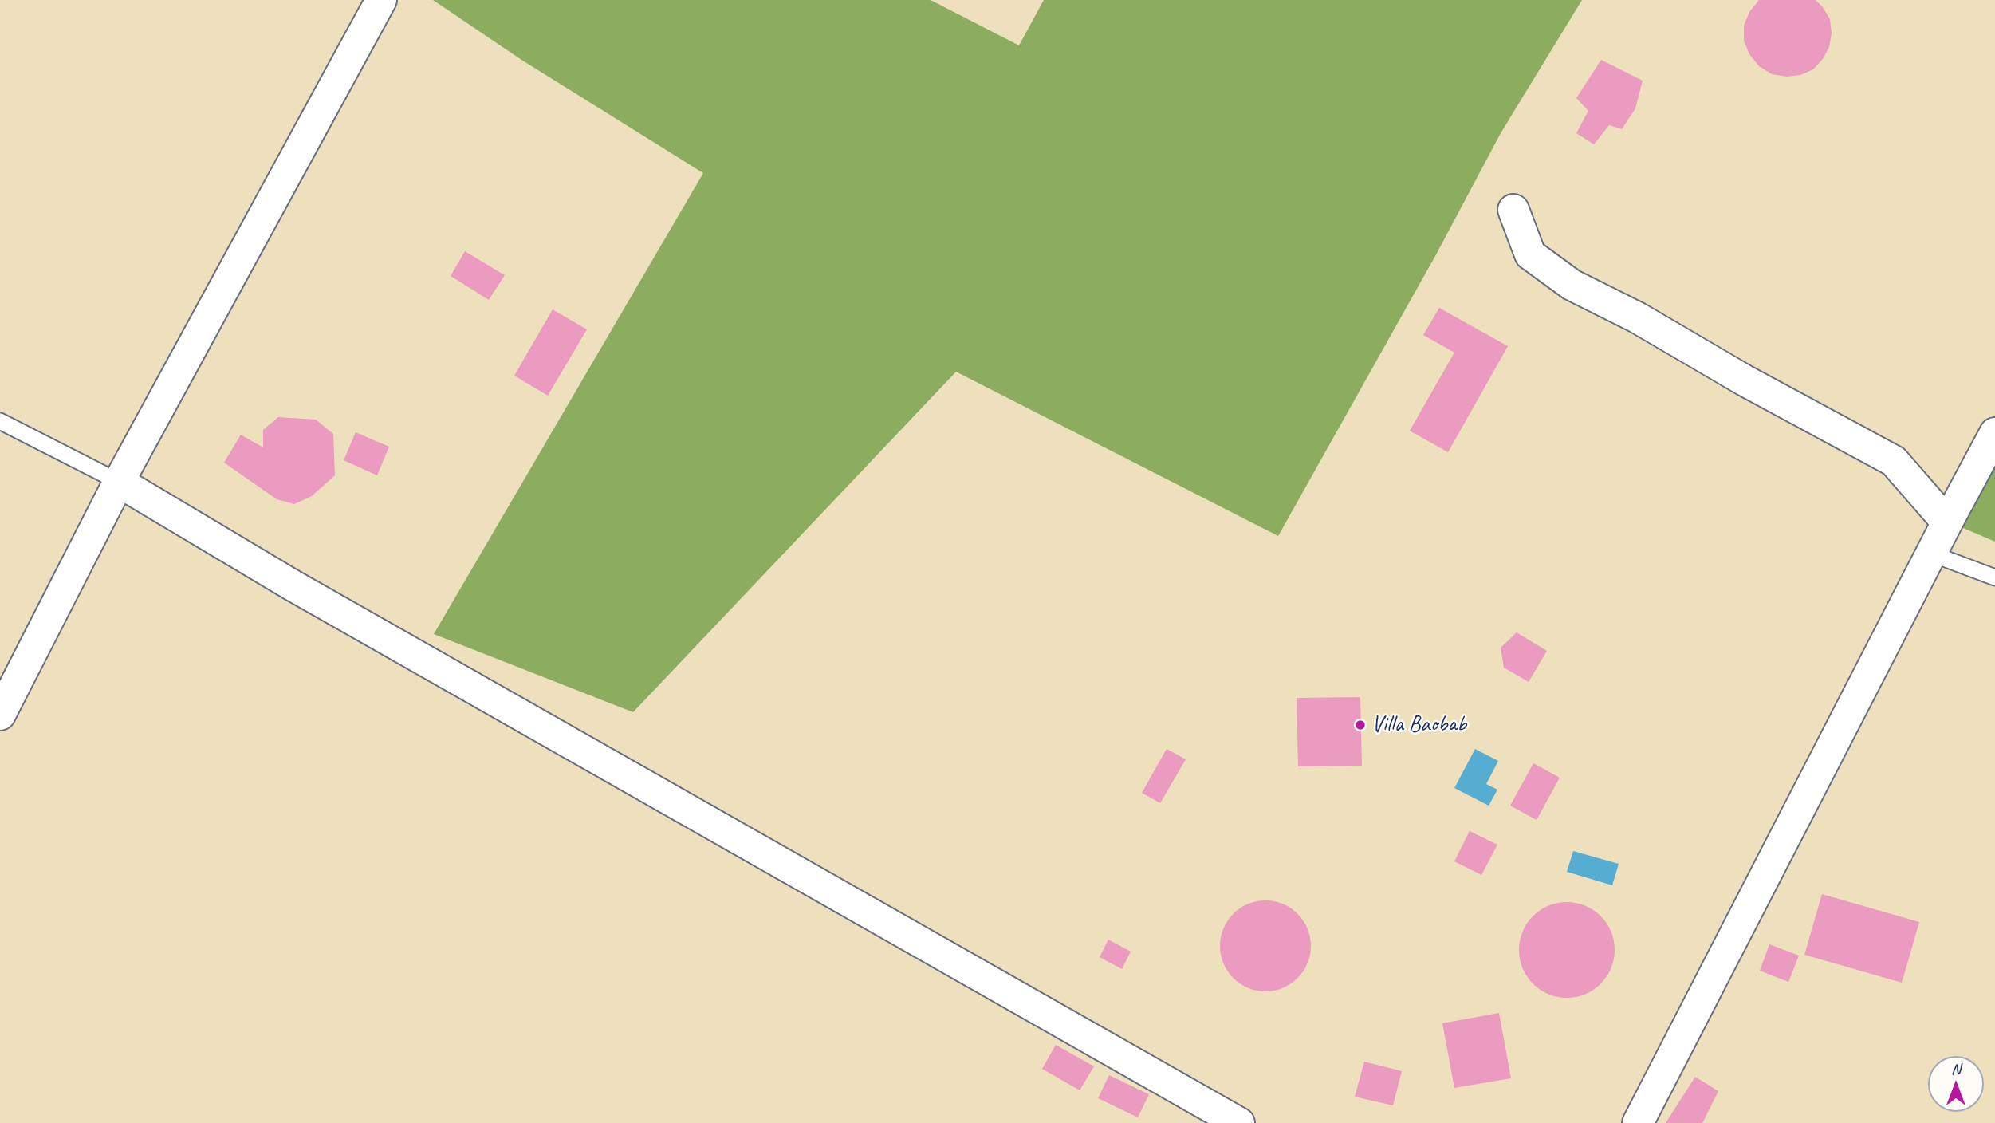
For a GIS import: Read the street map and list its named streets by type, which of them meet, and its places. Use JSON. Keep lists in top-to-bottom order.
{
  "places": ["Villa Baobab"],
  "north": "top"
}
